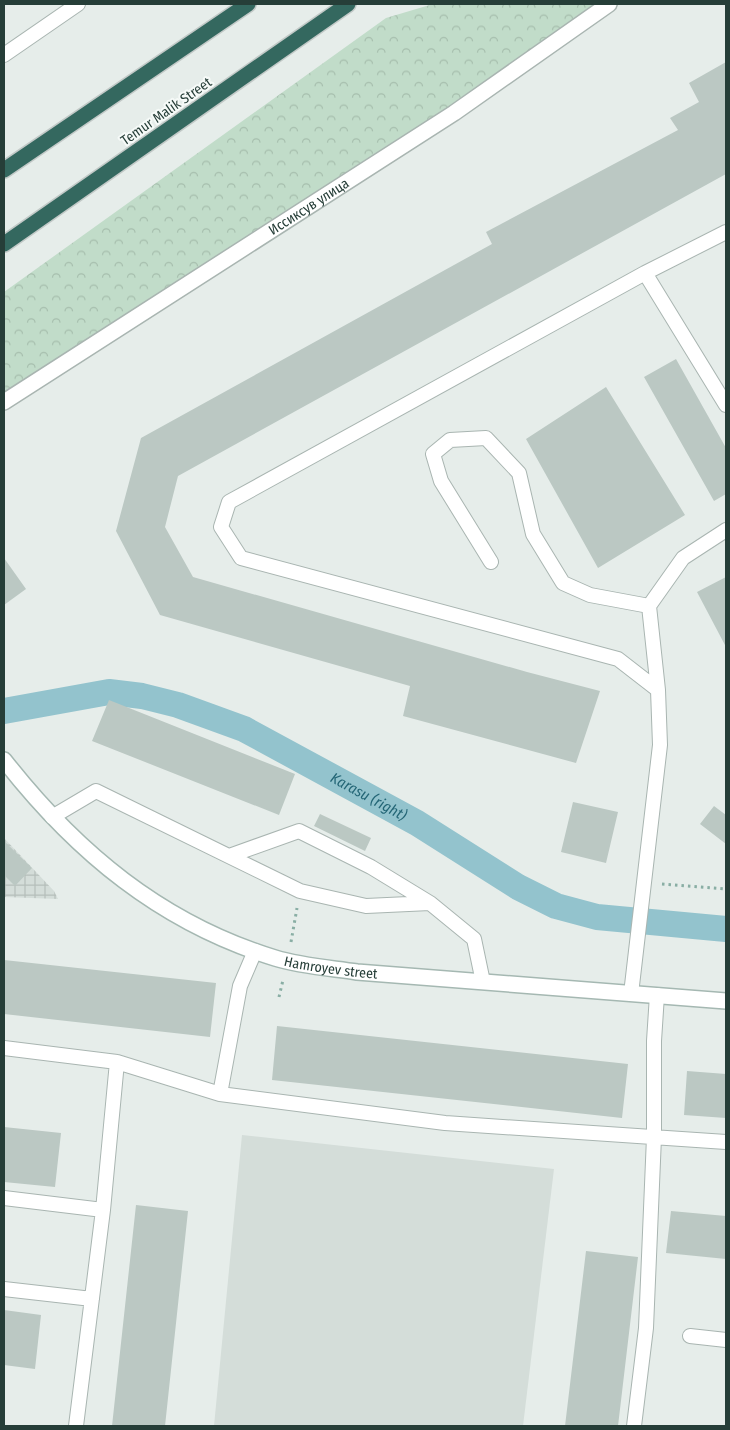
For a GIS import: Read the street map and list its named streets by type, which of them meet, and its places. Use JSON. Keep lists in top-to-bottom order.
{
  "streets": {
    "highway": ["Temur Malik Street"],
    "main road": ["Иссиксув улица", "Hamroyev street"]
  },
  "water": ["Karasu (right)"]
}
